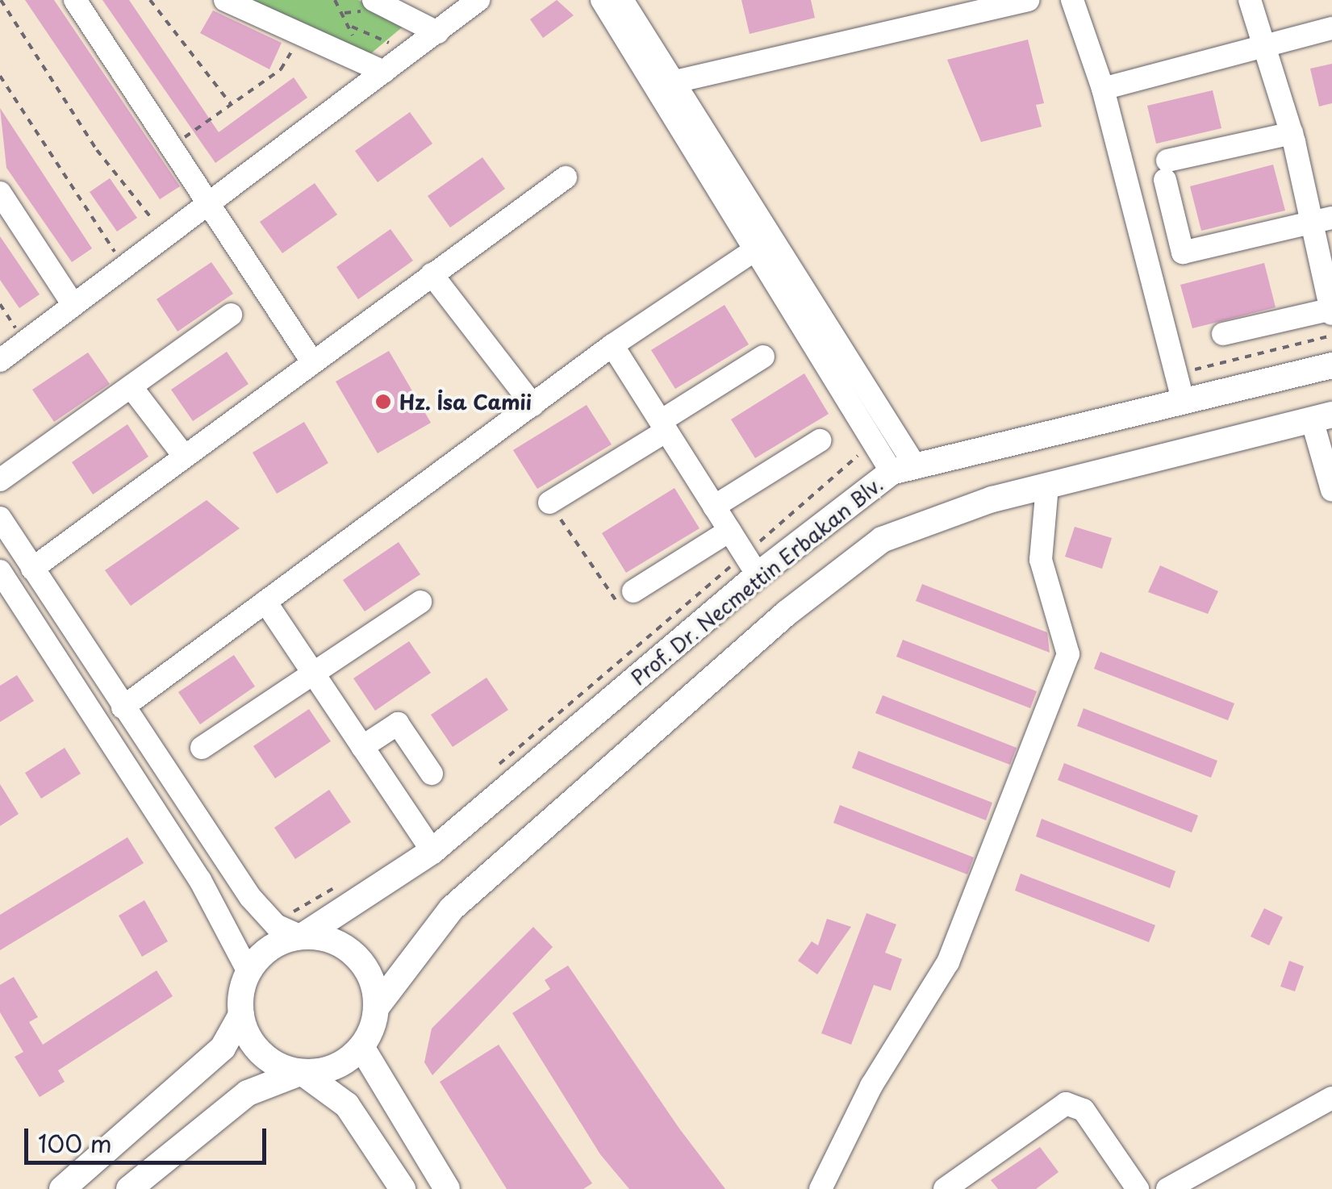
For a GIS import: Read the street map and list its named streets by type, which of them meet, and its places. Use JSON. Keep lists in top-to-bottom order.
{
  "streets": {
    "main road": ["Prof. Dr. Necmettin Erbakan Blv."]
  },
  "places": ["Hz. İsa Camii"],
  "scale_bar": "100 m"
}
